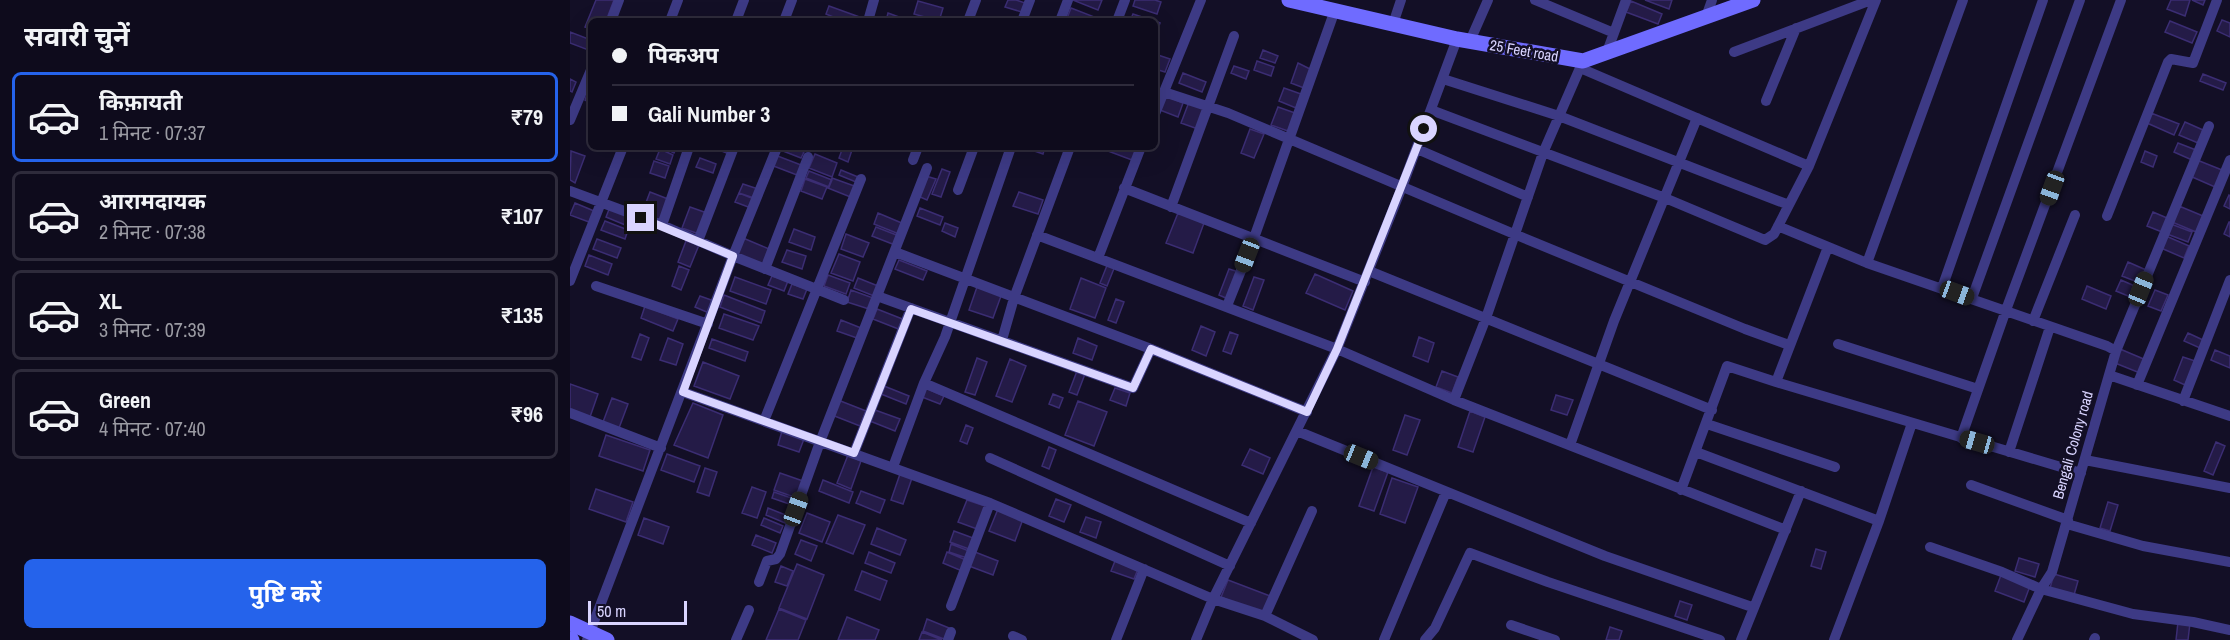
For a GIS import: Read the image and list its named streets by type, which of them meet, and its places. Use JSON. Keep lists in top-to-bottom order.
{
  "streets": {
    "street": ["25 Feet road", "Bengali Colony road"]
  },
  "scale_bar": "50 m",
  "page": {
    "heading": "सवारी चुनें",
    "banner": ["पिकअप", "Gali Number 3"],
    "list": [
      {
        "name": "किफ़ायती",
        "note": "1 मिनट · 07:37",
        "value": "₹79"
      },
      {
        "name": "आरामदायक",
        "note": "2 मिनट · 07:38",
        "value": "₹107"
      },
      {
        "name": "XL",
        "note": "3 मिनट · 07:39",
        "value": "₹135"
      },
      {
        "name": "Green",
        "note": "4 मिनट · 07:40",
        "value": "₹96"
      }
    ],
    "buttons": "पुष्टि करें",
    "scale": "50 m"
  }
}
